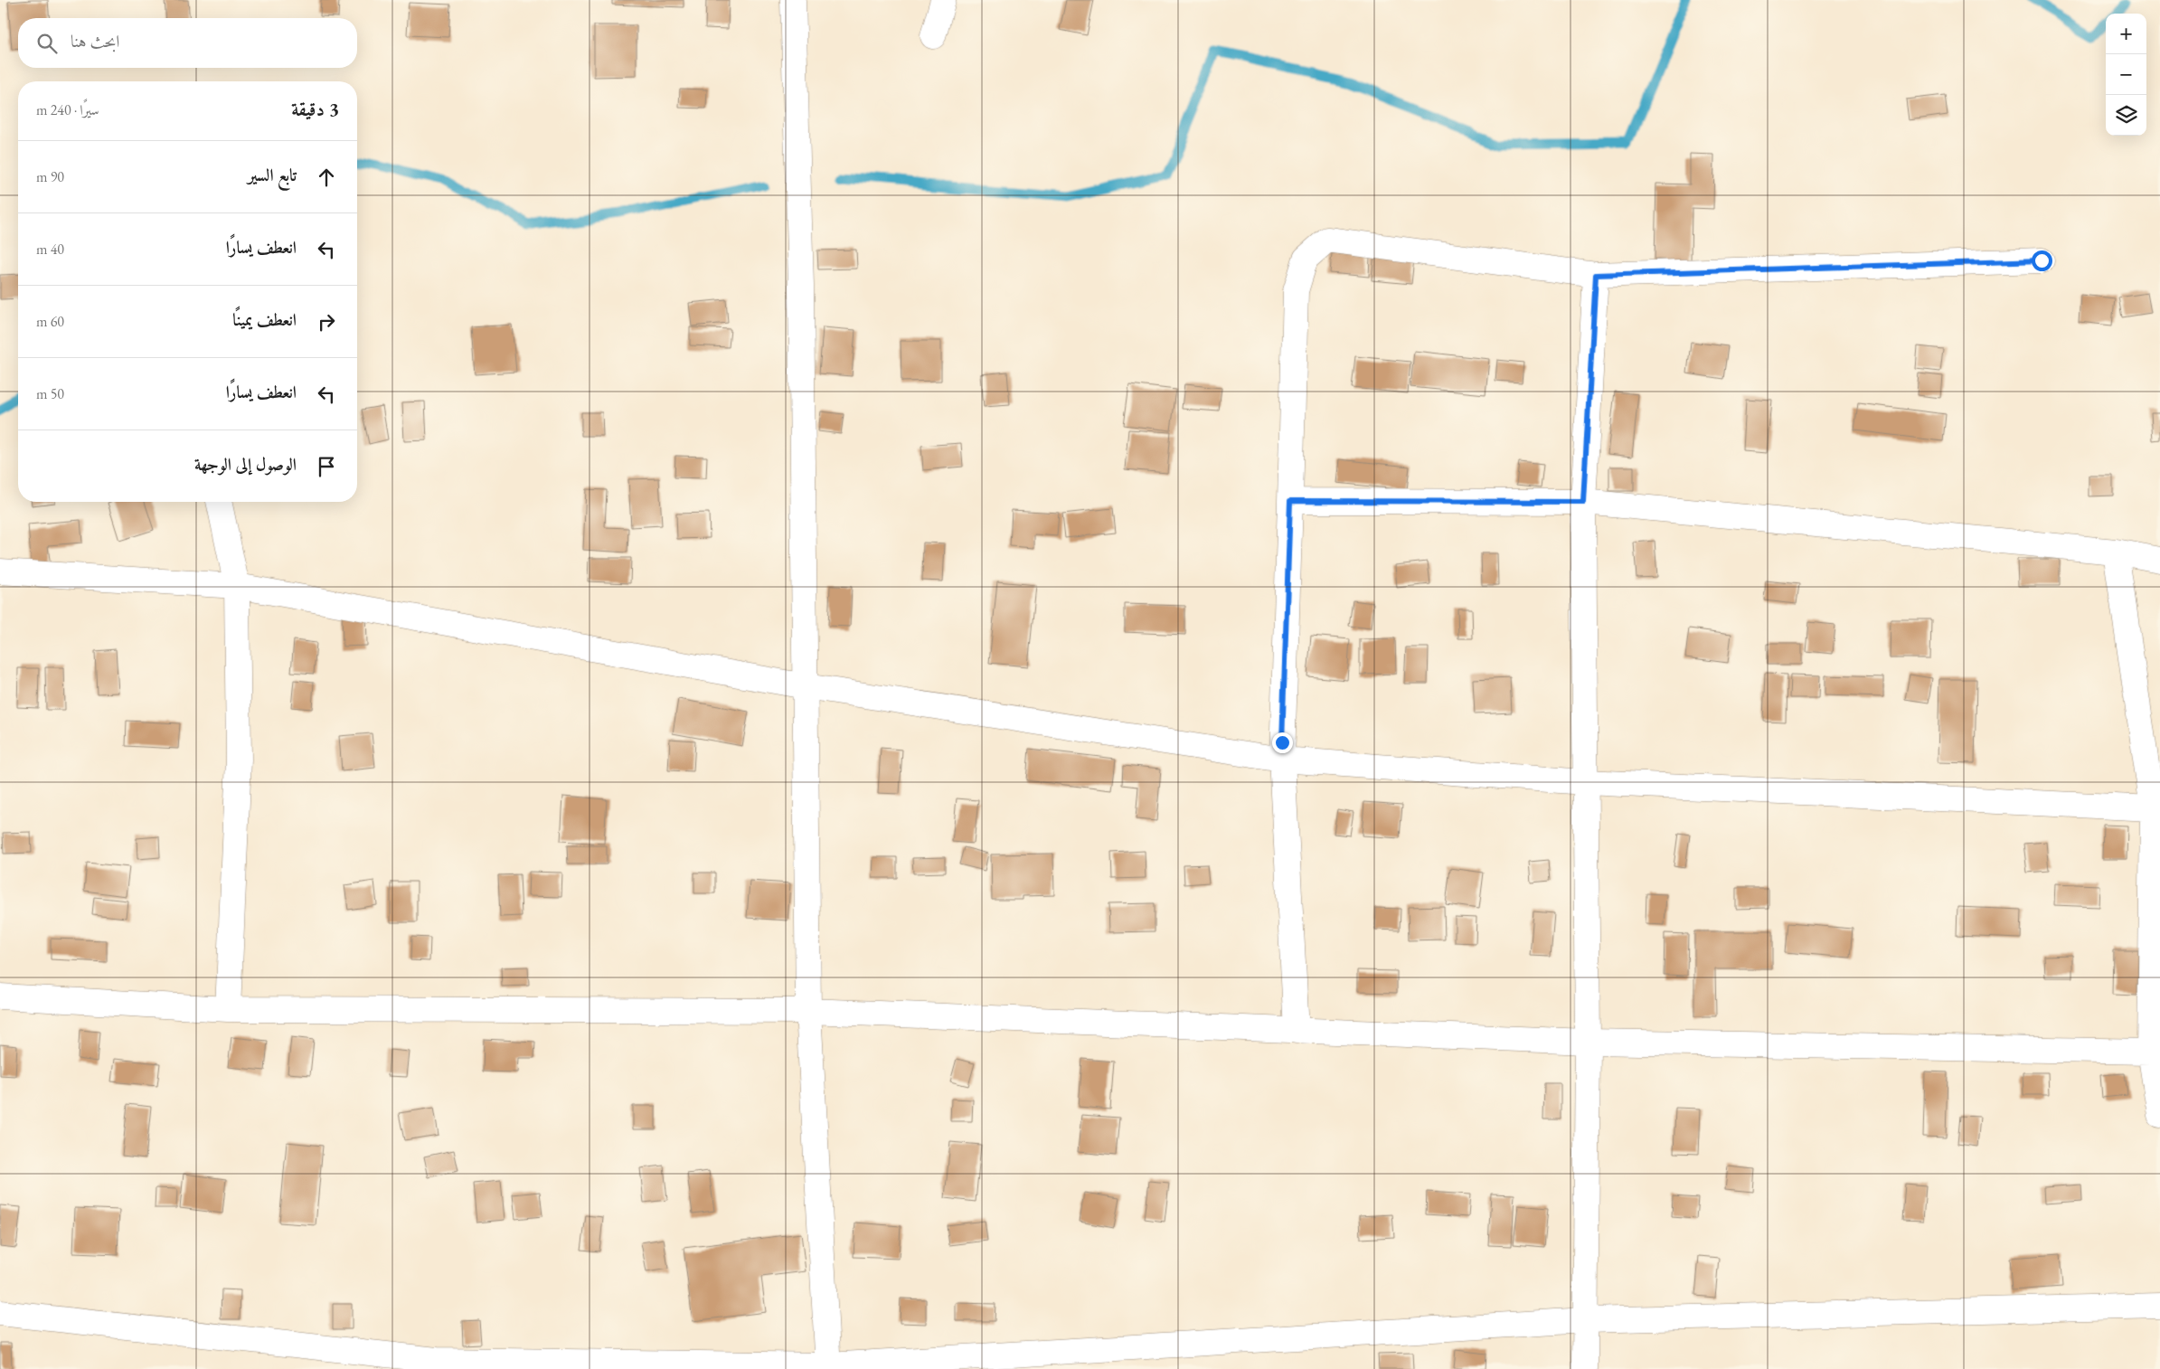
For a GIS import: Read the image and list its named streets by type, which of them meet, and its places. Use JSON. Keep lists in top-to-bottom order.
{
  "page": {
    "map_buttons": ["+", "−"],
    "search": "ابحث هنا",
    "heading": ["3 دقيقة", "سيرًا · 240 m"],
    "list": [
      ["تابع السير", "90 m"],
      ["انعطف يسارًا", "40 m"],
      ["انعطف يمينًا", "60 m"],
      ["انعطف يسارًا", "50 m"],
      "الوصول إلى الوجهة"
    ]
  }
}
